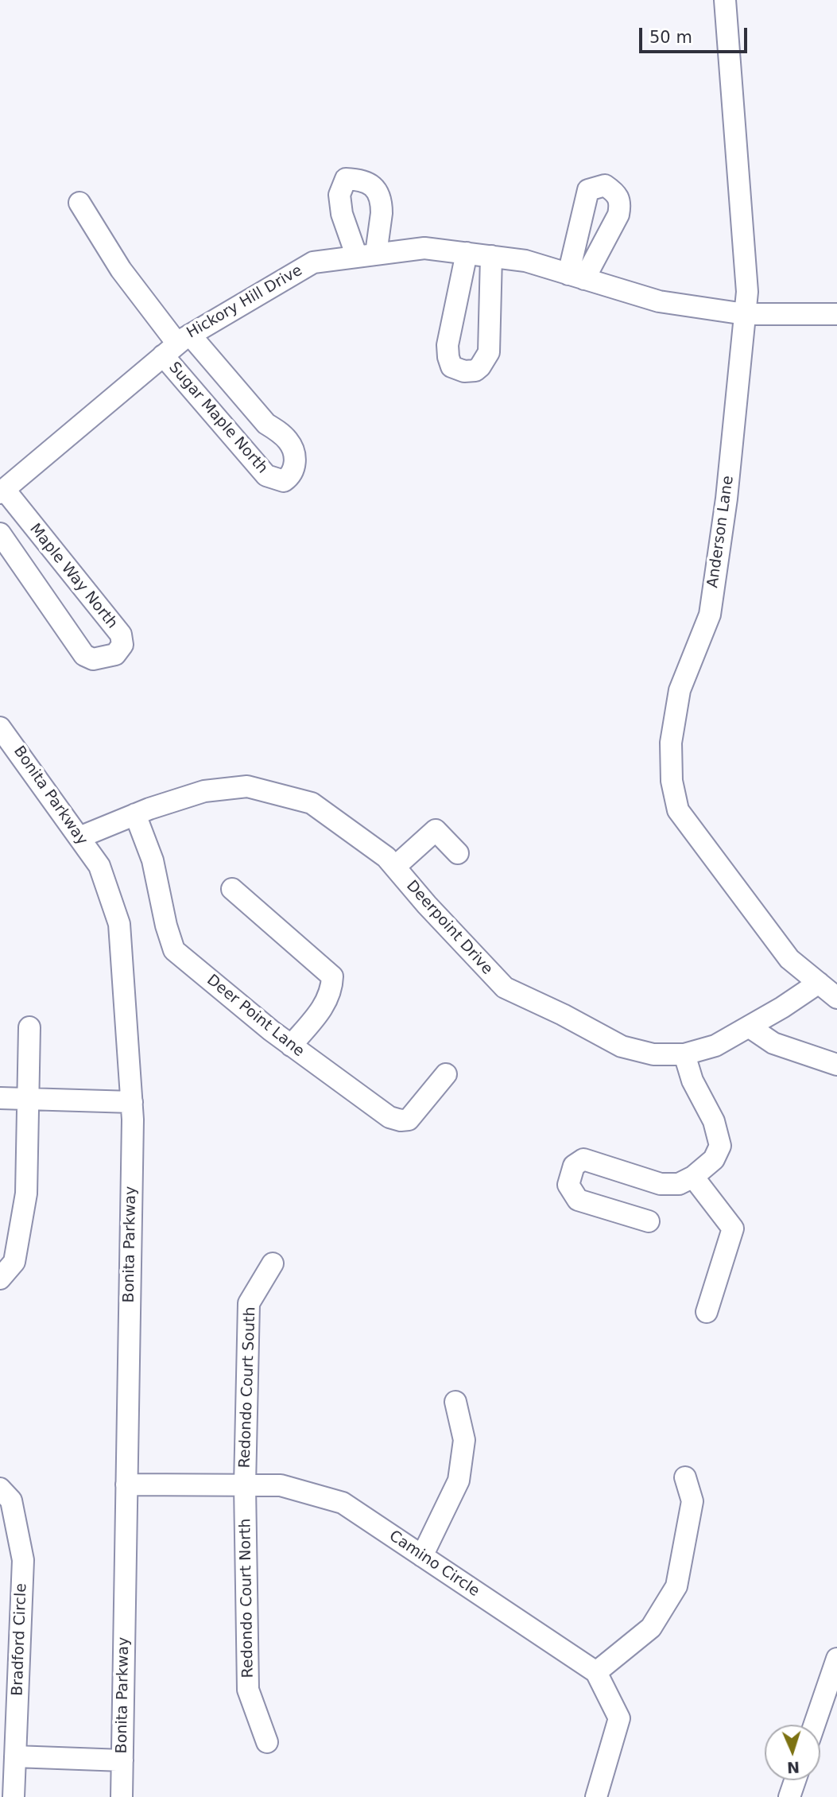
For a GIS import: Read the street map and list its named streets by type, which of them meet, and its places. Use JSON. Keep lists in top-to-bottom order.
{
  "streets": {
    "street": [
      "Hickory Hill Drive",
      "Sugar Maple North",
      "Anderson Lane",
      "Maple Way North",
      "Bonita Parkway",
      "Deerpoint Drive",
      "Deer Point Lane",
      "Redondo Court South",
      "Camino Circle",
      "Redondo Court North",
      "Bradford Circle"
    ]
  },
  "crossings": [
    ["Hickory Hill Drive", "Sugar Maple North"],
    ["Hickory Hill Drive", "Anderson Lane"],
    ["Hickory Hill Drive", "Maple Way North"],
    ["Anderson Lane", "Deerpoint Drive"],
    ["Bonita Parkway", "Deerpoint Drive"],
    ["Bonita Parkway", "Camino Circle"],
    ["Deerpoint Drive", "Deer Point Lane"],
    ["Redondo Court South", "Camino Circle"],
    ["Redondo Court South", "Redondo Court North"],
    ["Camino Circle", "Redondo Court North"]
  ],
  "scale_bar": "50 m",
  "north": "bottom"
}
